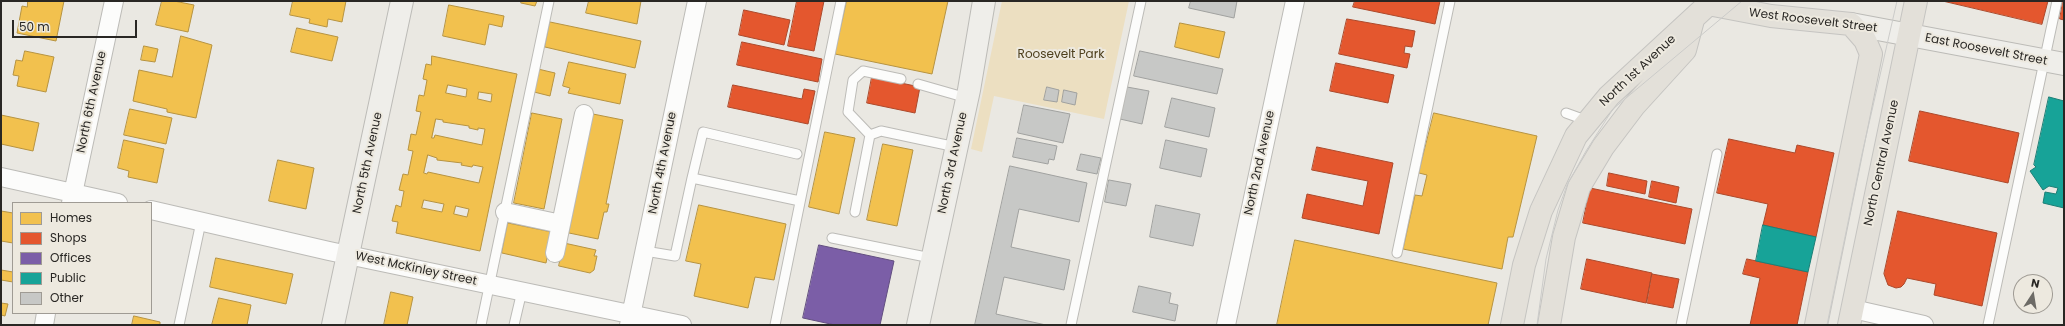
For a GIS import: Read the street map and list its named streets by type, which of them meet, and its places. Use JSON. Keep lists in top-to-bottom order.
{
  "streets": {
    "main road": ["West Roosevelt Street", "North 1st Avenue", "North Central Avenue"],
    "street": [
      "East Roosevelt Street",
      "North 6th Avenue",
      "North 5th Avenue",
      "North 4th Avenue",
      "North 3rd Avenue",
      "North 2nd Avenue",
      "West McKinley Street"
    ]
  },
  "crossings": [
    ["West Roosevelt Street", "East Roosevelt Street"],
    ["West Roosevelt Street", "North 1st Avenue"],
    ["West Roosevelt Street", "North Central Avenue"],
    ["East Roosevelt Street", "North Central Avenue"],
    ["North 5th Avenue", "West McKinley Street"],
    ["North 4th Avenue", "West McKinley Street"]
  ],
  "parks": ["Roosevelt Park"],
  "legend": [
    "Homes",
    "Shops",
    "Offices",
    "Public",
    "Other"
  ],
  "scale_bar": "50 m",
  "north": "top"
}
